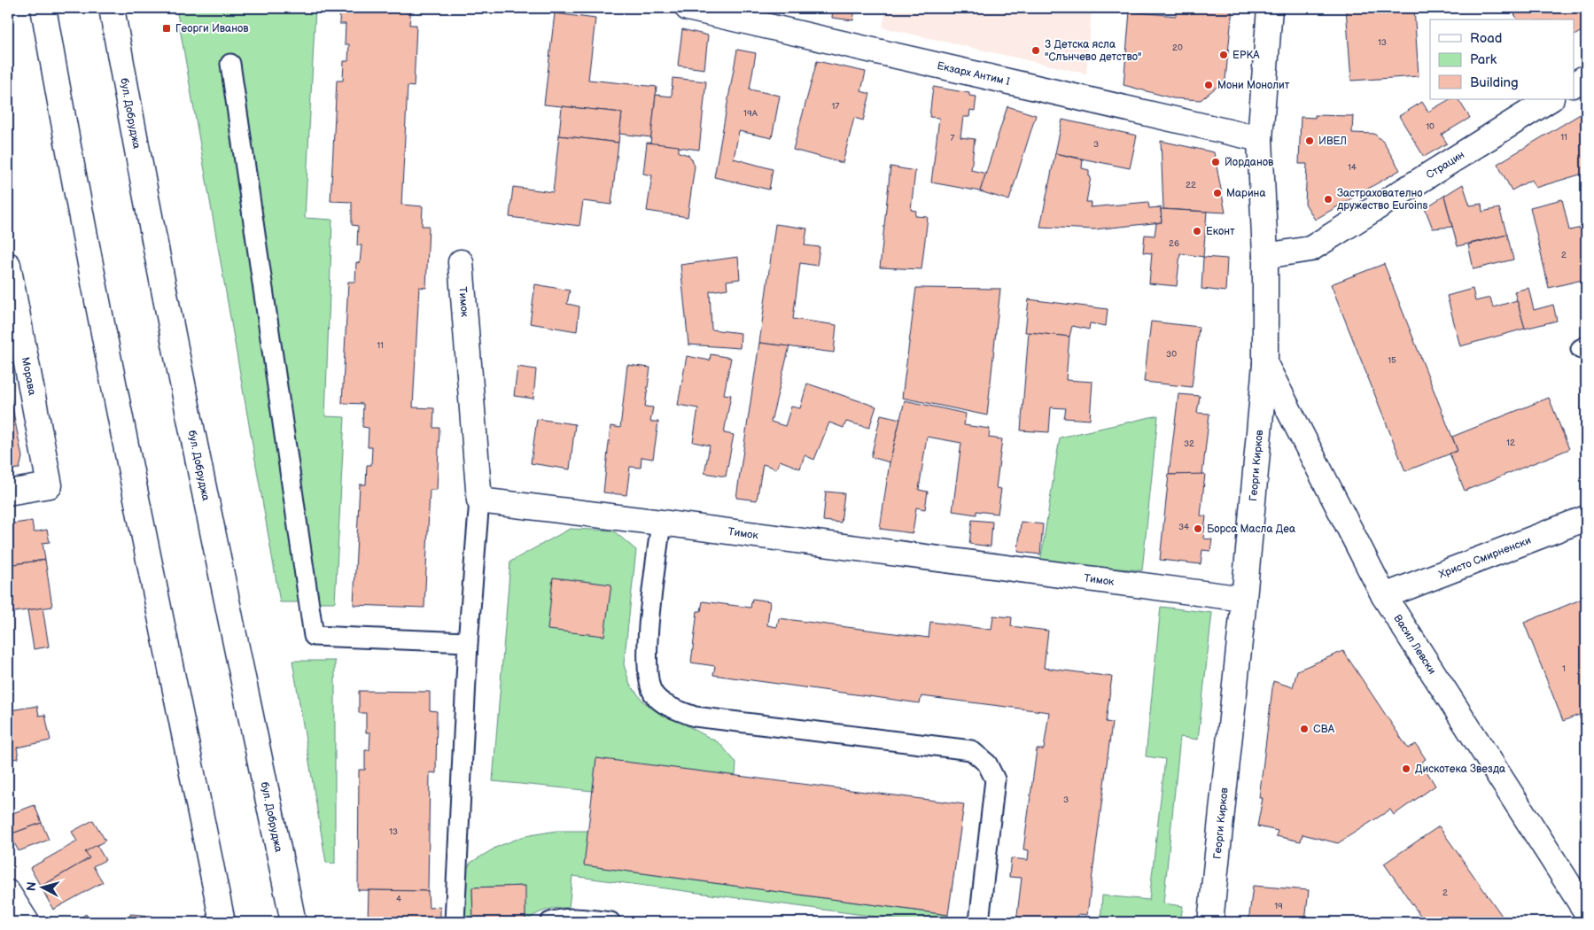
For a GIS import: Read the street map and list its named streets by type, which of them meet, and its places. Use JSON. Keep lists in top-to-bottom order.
{
  "streets": {
    "street": [
      "Екзарх Антим I",
      "бул. Добруджа",
      "Страцин",
      "Тимок",
      "Морава",
      "Георги Кирков",
      "Христо Смирненски",
      "Васил Левски"
    ]
  },
  "crossings": [
    ["Екзарх Антим I", "Георги Кирков"],
    ["Страцин", "Георги Кирков"],
    ["Тимок", "Георги Кирков"],
    ["Георги Кирков", "Васил Левски"],
    ["Христо Смирненски", "Васил Левски"]
  ],
  "places": {
    "transit": ["Георги Иванов"],
    "other": [
      "3 Детска ясла \"Слънчево детство\"",
      "ЕРКА",
      "Мони Монолит",
      "ИВЕЛ",
      "Йорданов",
      "Марина",
      "Застрахователно дружество Euroins",
      "Еконт",
      "Борса Масла Деа",
      "CBA",
      "Дискотека Звезда"
    ]
  },
  "house_numbers": [
    "13",
    "20",
    "17",
    "19A",
    "10",
    "11",
    "7",
    "3",
    "14",
    "22",
    "26",
    "2",
    "11",
    "30",
    "15",
    "12",
    "32",
    "34",
    "1",
    "3",
    "13",
    "2",
    "4",
    "19"
  ],
  "legend": ["Road", "Park", "Building"],
  "north": "left"
}
